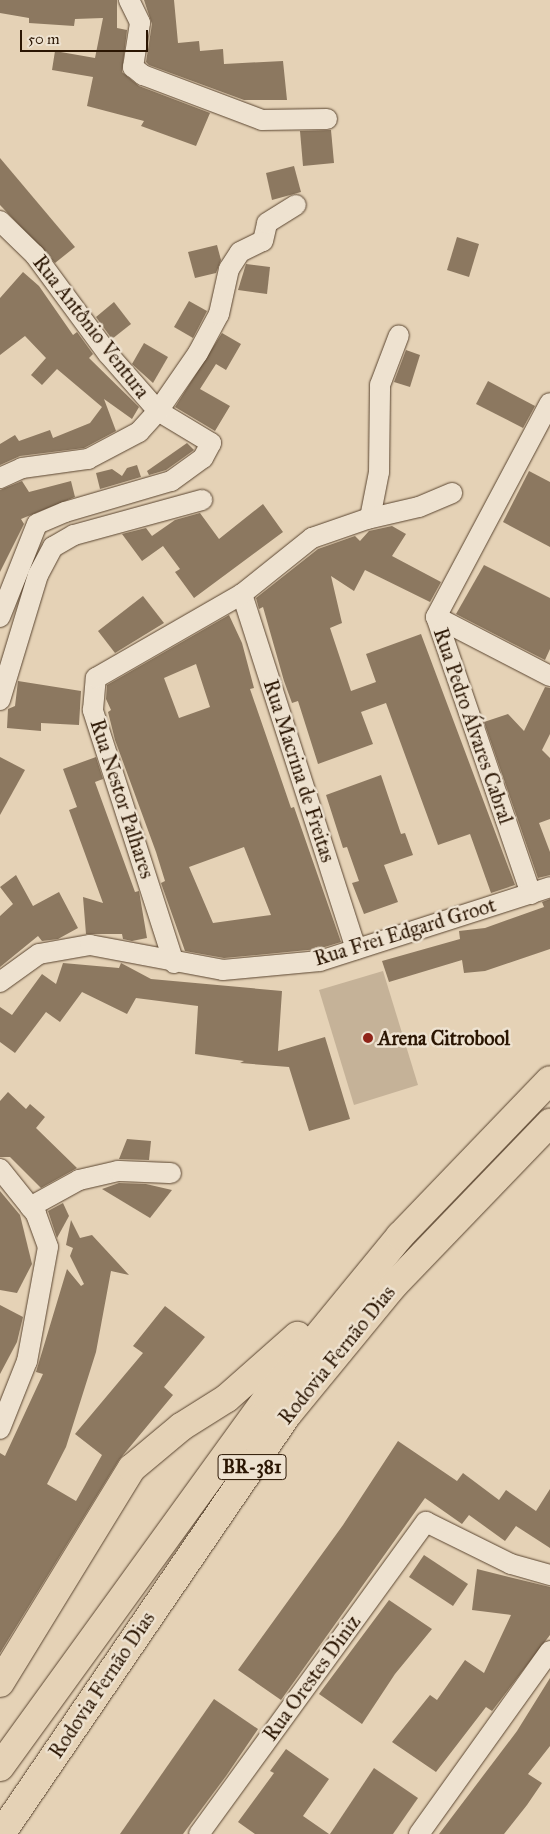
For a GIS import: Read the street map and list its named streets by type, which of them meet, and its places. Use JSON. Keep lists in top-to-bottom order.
{
  "streets": {
    "highway": ["Rodovia Fernão Dias", "BR-381"],
    "street": [
      "Rua Antônio Ventura",
      "Rua Pedro Álvares Cabral",
      "Rua Macrina de Freitas",
      "Rua Nestor Palhares",
      "Rua Frei Edgard Groot",
      "Rua Orestes Diniz"
    ]
  },
  "crossings": [
    ["Rua Pedro Álvares Cabral", "Rua Frei Edgard Groot"],
    ["Rua Macrina de Freitas", "Rua Nestor Palhares"],
    ["Rua Macrina de Freitas", "Rua Frei Edgard Groot"],
    ["Rua Nestor Palhares", "Rua Frei Edgard Groot"]
  ],
  "places": ["Arena Citrobool"],
  "scale_bar": "50 m"
}
